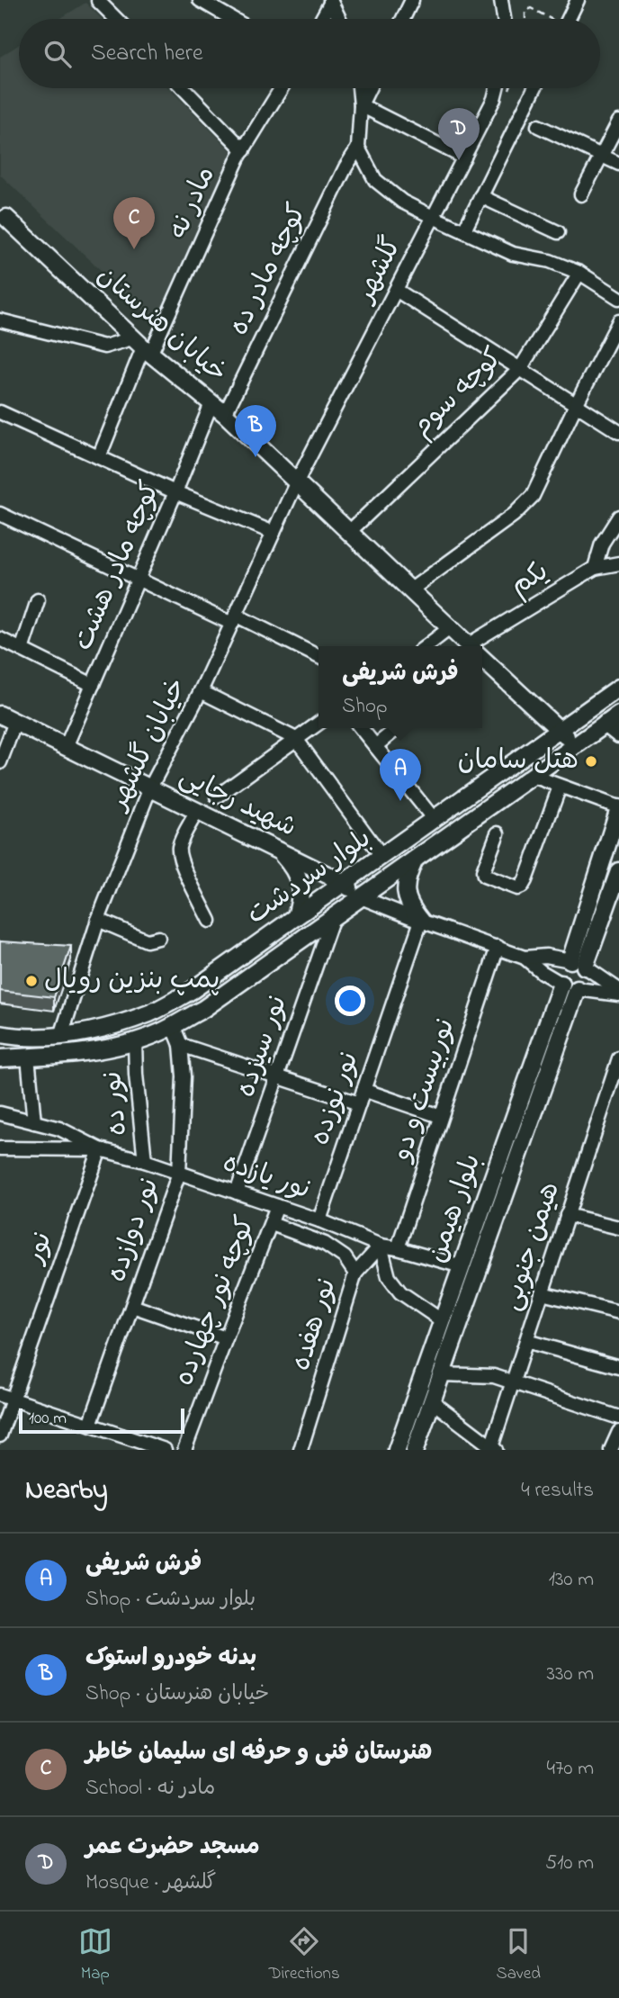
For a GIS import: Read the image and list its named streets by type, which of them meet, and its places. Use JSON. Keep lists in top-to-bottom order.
{
  "streets": {
    "main road": [
      "خیابان هنرستان",
      "شهید رجایی",
      "بلوار سردشت",
      "بلوار هیمن"
    ],
    "street": [
      "مادر نه",
      "کوچه مادر ده",
      "گلشهر",
      "کوچه سوم",
      "کوچه مادر هشت",
      "یکم",
      "خیابان گلشهر",
      "نور سیزده",
      "نوربیست و دو",
      "نور نوزده",
      "نور ده",
      "نور یازده",
      "نور دوازده",
      "هیمن جنوبی",
      "نور",
      "کوچه نور چهارده",
      "نور هفده"
    ]
  },
  "crossings": [
    ["مادر نه", "خیابان هنرستان"],
    ["کوچه مادر ده", "خیابان هنرستان"],
    ["کوچه مادر ده", "کوچه مادر هشت"],
    ["گلشهر", "خیابان هنرستان"],
    ["گلشهر", "خیابان گلشهر"],
    ["خیابان هنرستان", "کوچه سوم"],
    ["خیابان هنرستان", "کوچه مادر هشت"],
    ["خیابان هنرستان", "خیابان گلشهر"],
    ["خیابان هنرستان", "بلوار سردشت"],
    ["کوچه مادر هشت", "شهید رجایی"],
    ["خیابان گلشهر", "شهید رجایی"],
    ["خیابان گلشهر", "بلوار سردشت"],
    ["شهید رجایی", "بلوار سردشت"],
    ["شهید رجایی", "نوربیست و دو"],
    ["شهید رجایی", "نور نوزده"],
    ["شهید رجایی", "بلوار هیمن"],
    ["نور سیزده", "نور یازده"],
    ["نوربیست و دو", "نور یازده"],
    ["نور نوزده", "نور یازده"],
    ["نور ده", "نور یازده"],
    ["نور یازده", "بلوار هیمن"],
    ["نور یازده", "نور دوازده"],
    ["نور یازده", "نور"],
    ["نور یازده", "کوچه نور چهارده"],
    ["کوچه نور چهارده", "نور هفده"]
  ],
  "places": ["هتل سامان", "پمپ بنزین رویال"],
  "scale_bar": "100 m",
  "page": {
    "search": "Search here",
    "pins": [
      "D",
      "C",
      "B",
      "A"
    ],
    "popup": ["فرش شریفی", "Shop"],
    "scale": "100 m",
    "heading": ["Nearby", "4 results"],
    "list": [
      {
        "mark": "A",
        "name": "فرش شریفی",
        "note": "Shop · بلوار سردشت",
        "value": "130 m"
      },
      {
        "mark": "B",
        "name": "بدنه خودرو استوک",
        "note": "Shop · خیابان هنرستان",
        "value": "330 m"
      },
      {
        "mark": "C",
        "name": "هنرستان فنی و حرفه ای سلیمان خاطر",
        "note": "School · مادر نه",
        "value": "470 m"
      },
      {
        "mark": "D",
        "name": "مسجد حضرت عمر",
        "note": "Mosque · گلشهر",
        "value": "510 m"
      }
    ],
    "nav": ["Map", "Directions", "Saved"]
  }
}
